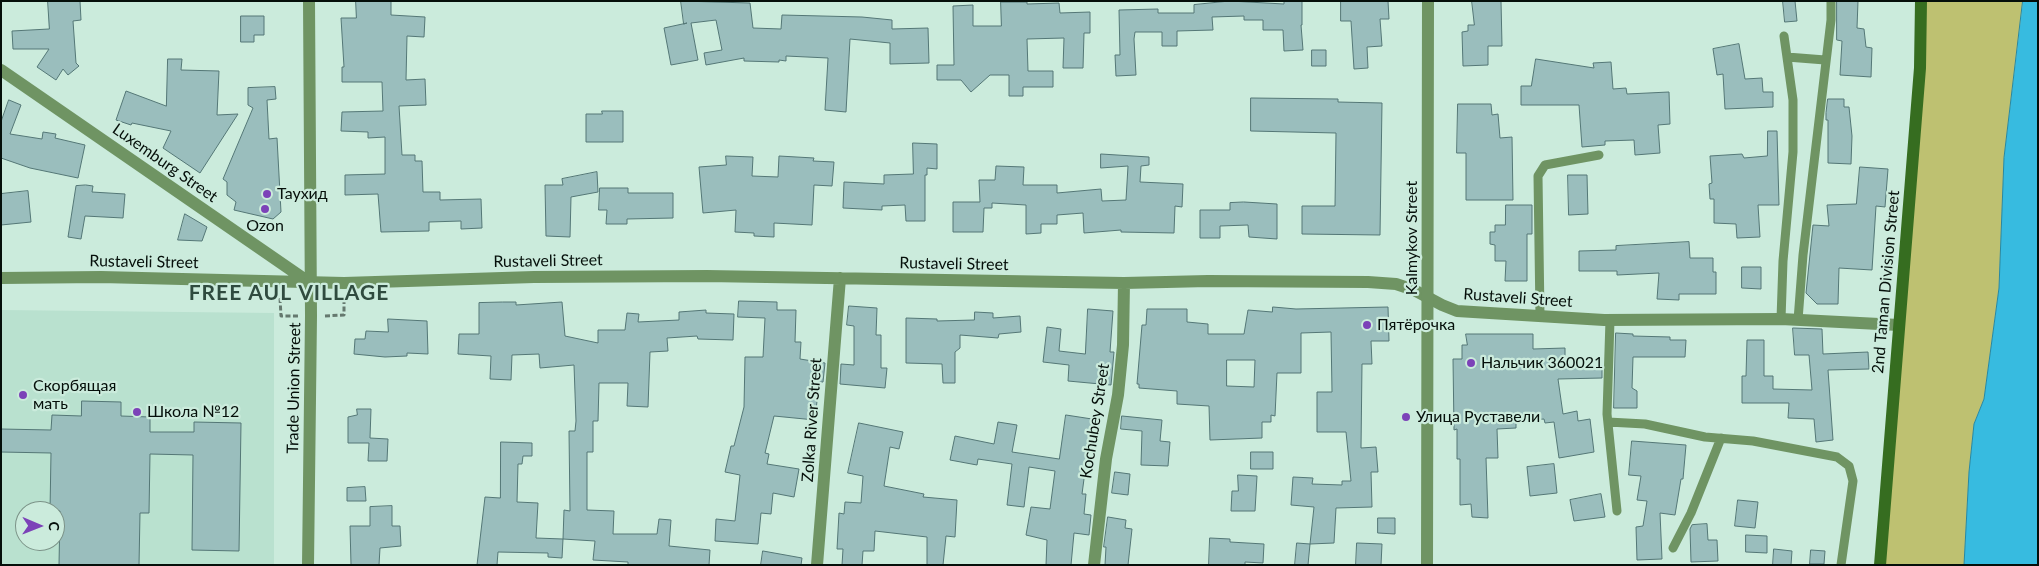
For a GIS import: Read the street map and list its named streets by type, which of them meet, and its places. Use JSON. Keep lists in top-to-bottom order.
{
  "streets": {
    "main road": ["2nd Taman Division Street"],
    "street": [
      "Luxemburg Street",
      "Kalmykov Street",
      "Rustaveli Street",
      "Trade Union Street",
      "Zolka River Street",
      "Kochubey Street"
    ]
  },
  "crossings": [
    ["Luxemburg Street", "Rustaveli Street"],
    ["Luxemburg Street", "Trade Union Street"],
    ["Kalmykov Street", "Rustaveli Street"],
    ["Rustaveli Street", "2nd Taman Division Street"],
    ["Rustaveli Street", "Trade Union Street"],
    ["Rustaveli Street", "Zolka River Street"],
    ["Rustaveli Street", "Kochubey Street"]
  ],
  "districts": ["FREE AUL VILLAGE"],
  "places": [
    "Таухид",
    "Ozon",
    "Пятёрочка",
    "Нальчик 360021",
    "Скорбящая мать",
    "Школа №12",
    "Улица Руставели"
  ],
  "north": "right"
}
